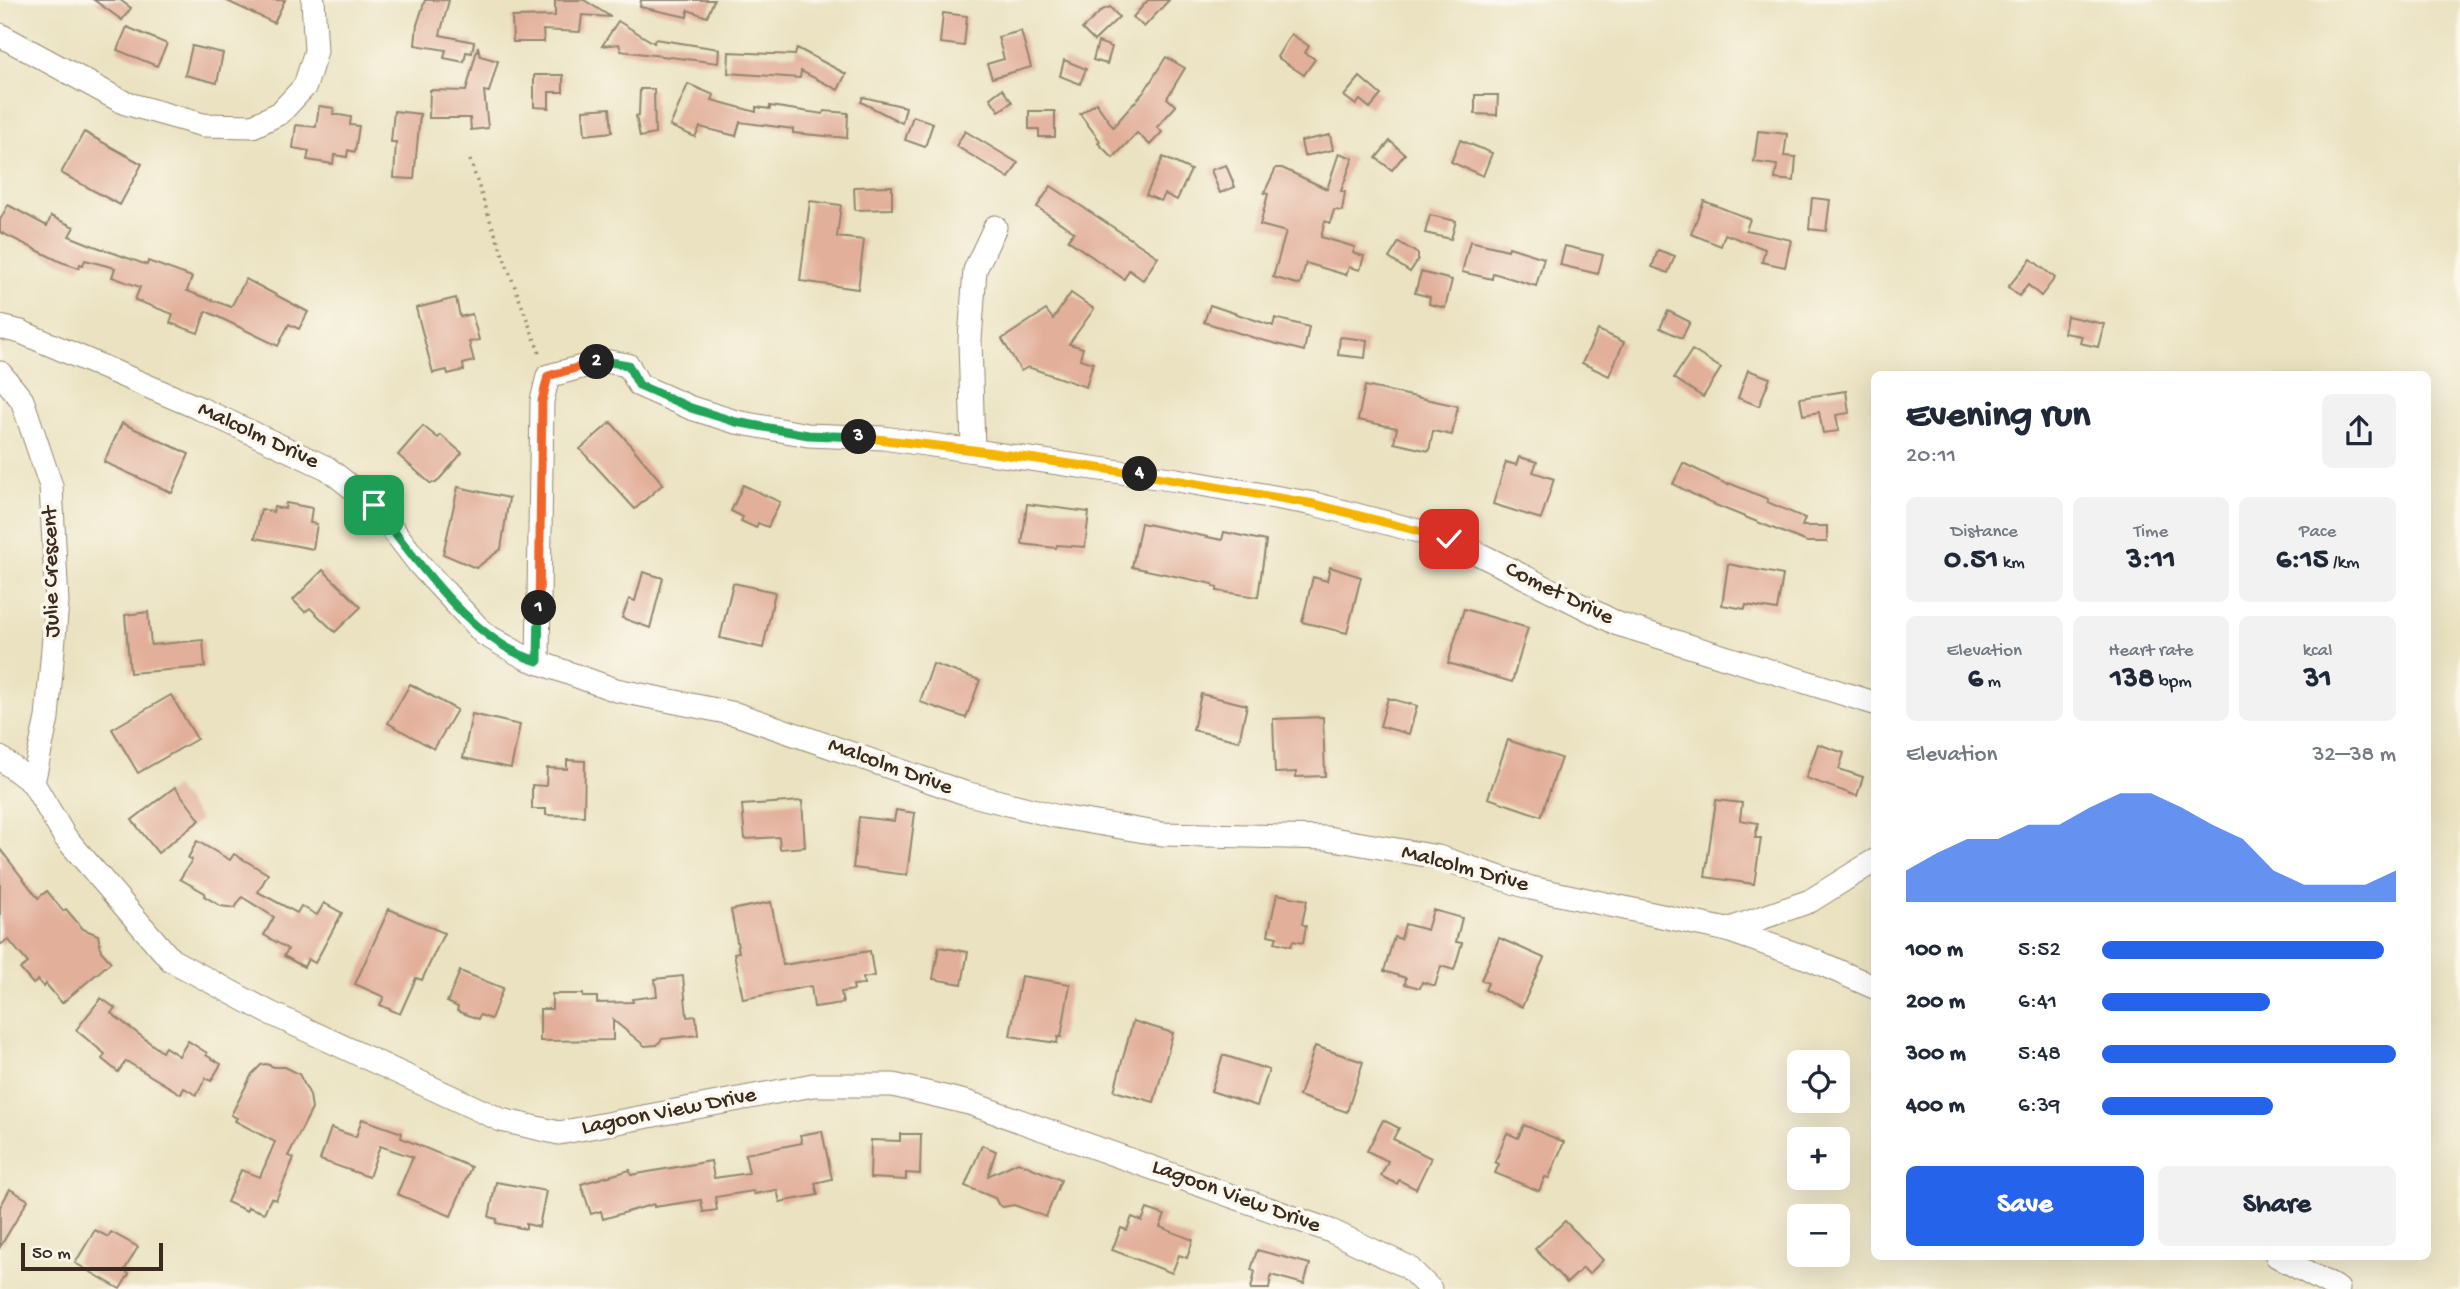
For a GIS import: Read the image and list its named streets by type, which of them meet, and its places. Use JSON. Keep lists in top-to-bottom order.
{
  "streets": {
    "street": [
      "Malcolm Drive",
      "Julie Crescent",
      "Comet Drive",
      "Lagoon View Drive"
    ]
  },
  "crossings": [
    ["Julie Crescent", "Lagoon View Drive"]
  ],
  "scale_bar": "50 m",
  "page": {
    "pins": [
      "2",
      "3",
      "4",
      "1"
    ],
    "heading": ["Evening run", "20:11"],
    "stats": [
      ["Distance", "0.51 km"],
      ["Time", "3:11"],
      ["Pace", "6:15 /km"],
      ["Elevation", "6 m"],
      ["Heart rate", "138 bpm"],
      ["kcal", "31"]
    ],
    "chart": ["Elevation", "32–38 m"],
    "list": [
      {
        "name": "100 m",
        "note": "5:52"
      },
      {
        "name": "200 m",
        "note": "6:41"
      },
      {
        "name": "300 m",
        "note": "5:48"
      },
      {
        "name": "400 m",
        "note": "6:39"
      }
    ],
    "map_buttons": ["+", "−"],
    "buttons": ["Save", "Share"],
    "scale": "50 m"
  }
}
